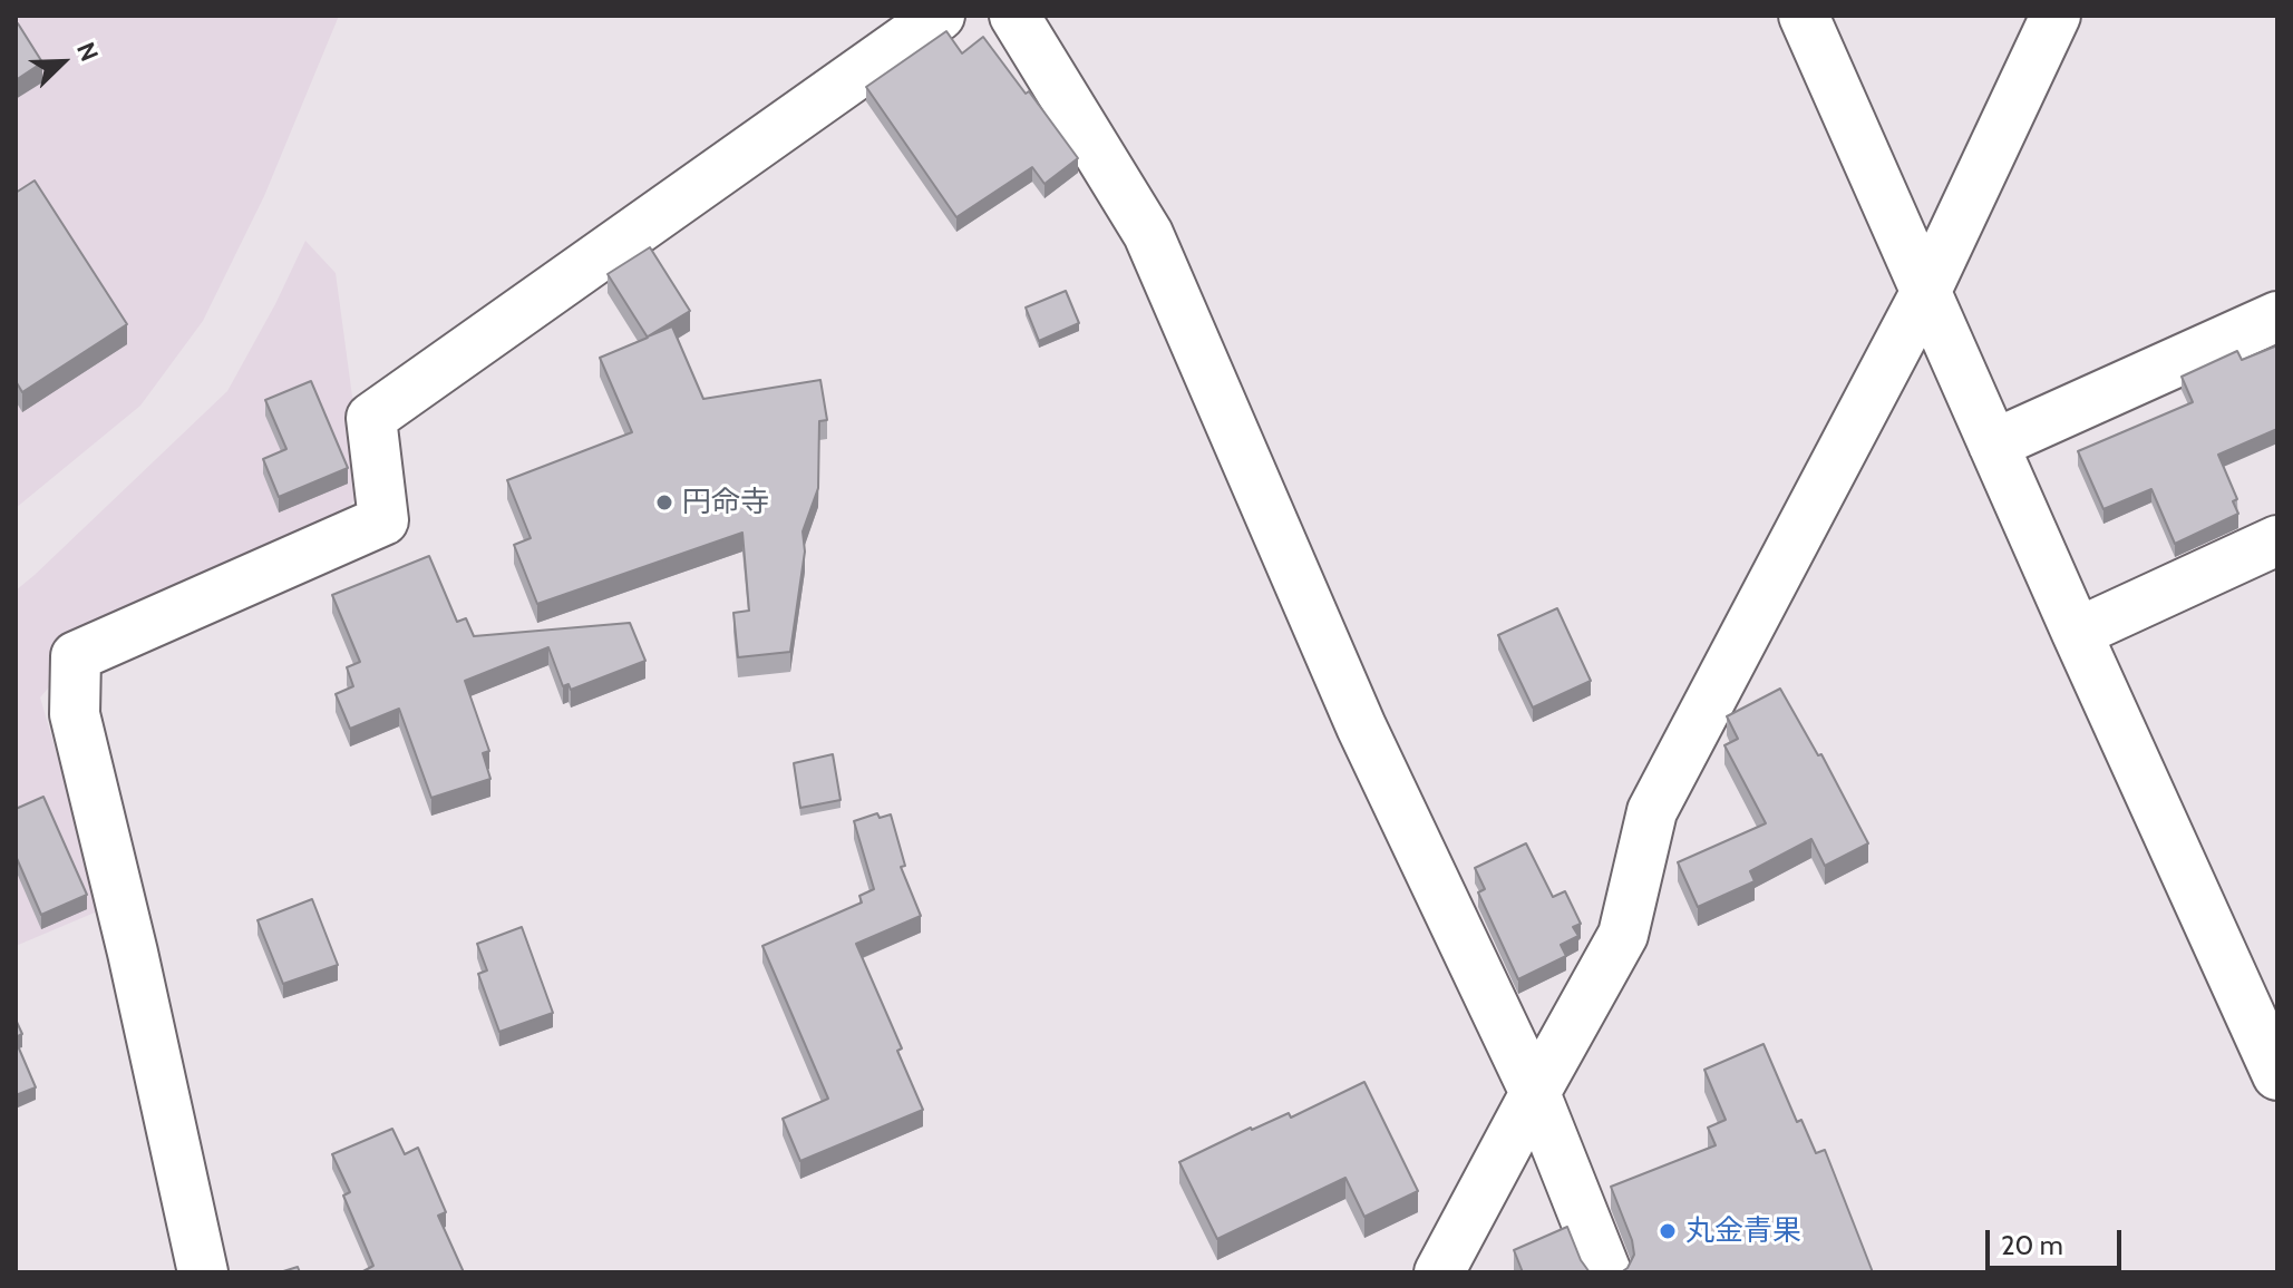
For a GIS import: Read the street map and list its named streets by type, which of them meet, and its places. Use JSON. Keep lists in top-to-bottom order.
{
  "places": ["円命寺", "丸金青果"],
  "scale_bar": "20 m",
  "north": "top right"
}
